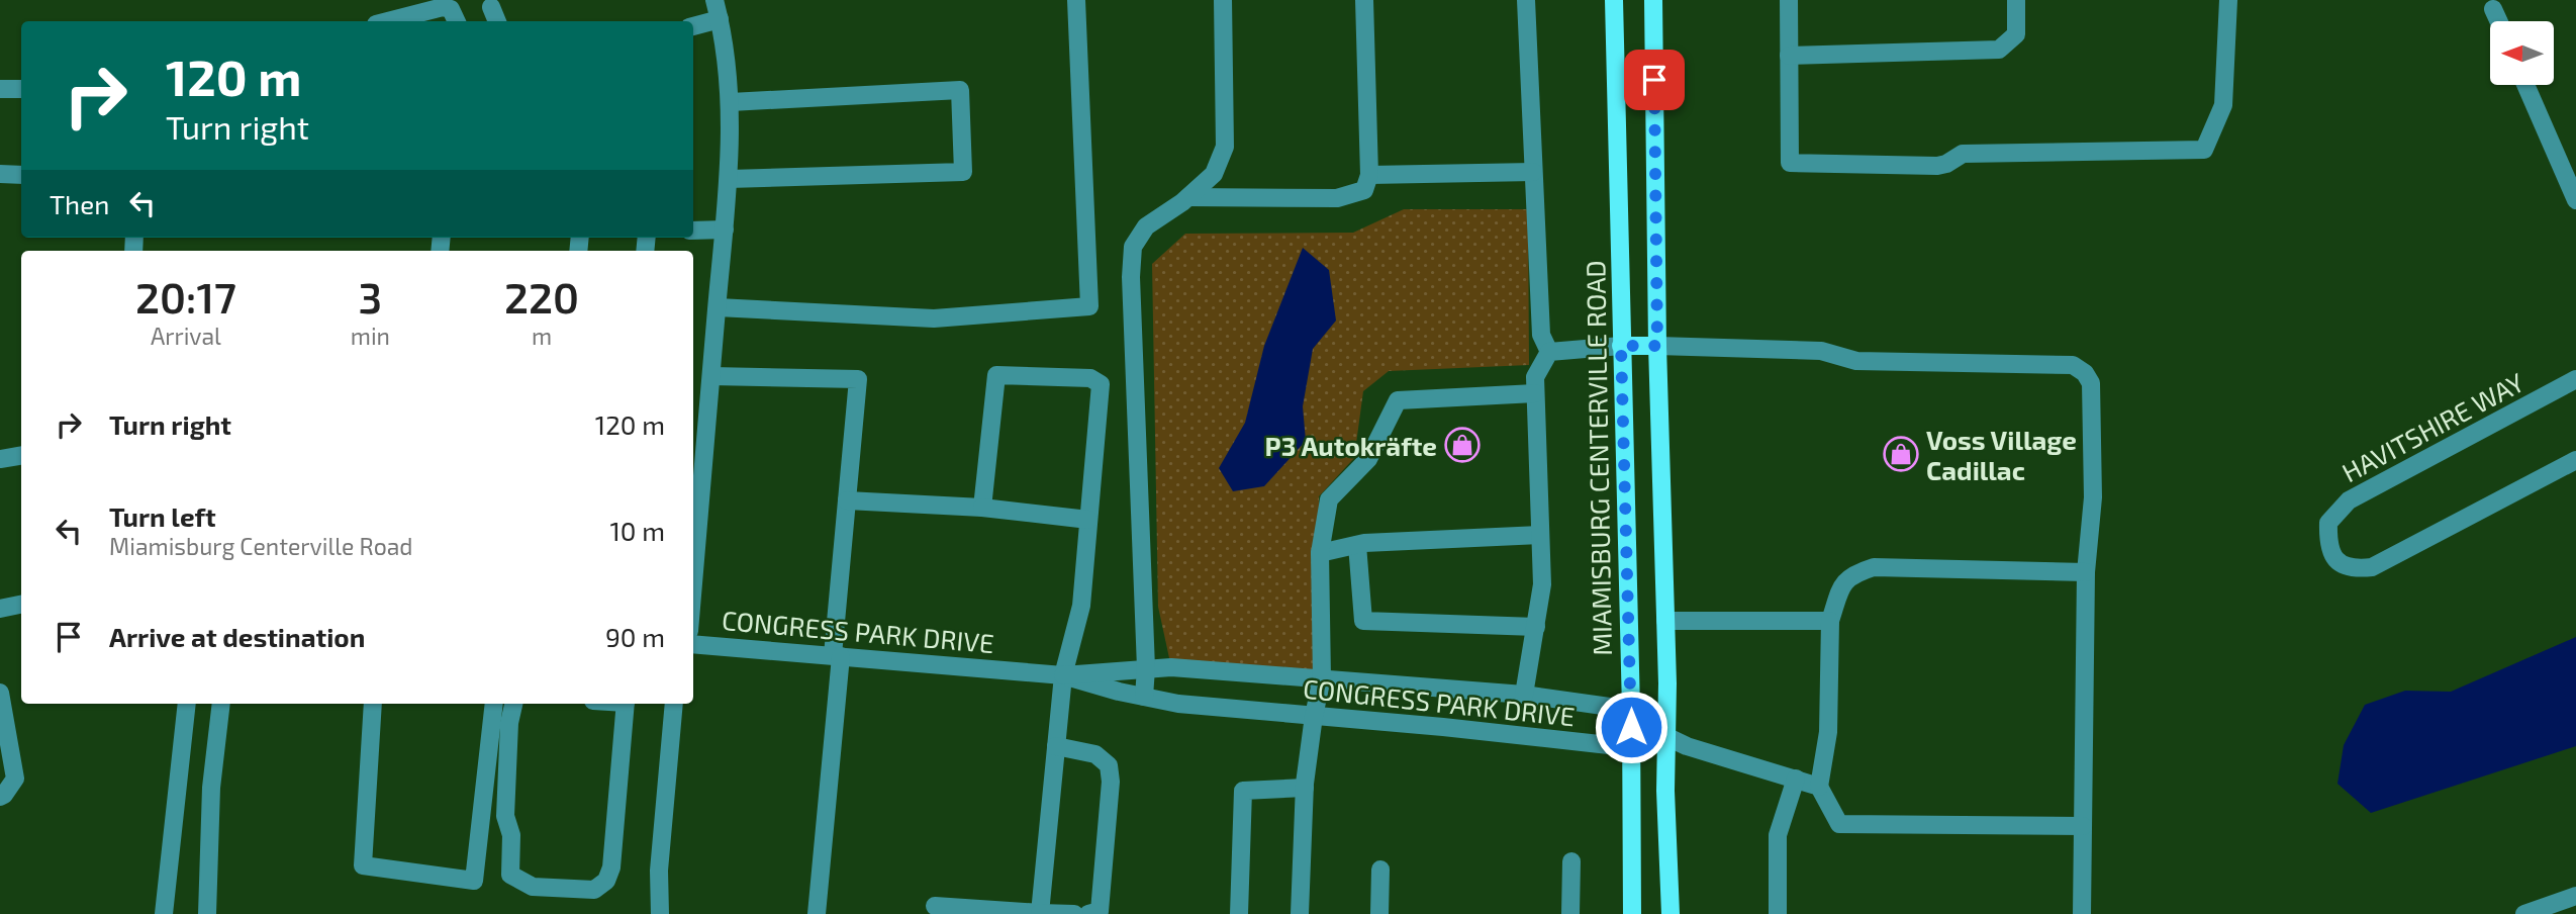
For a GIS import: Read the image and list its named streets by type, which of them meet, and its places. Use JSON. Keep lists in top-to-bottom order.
{
  "streets": {
    "main road": ["MIAMISBURG CENTERVILLE ROAD"],
    "street": ["HAVITSHIRE WAY", "CONGRESS PARK DRIVE"]
  },
  "crossings": [
    ["MIAMISBURG CENTERVILLE ROAD", "CONGRESS PARK DRIVE"]
  ],
  "places": {
    "shop": ["P3 Autokräfte", "Voss Village Cadillac"]
  },
  "north": "left",
  "page": {
    "turn": ["120 m", "Turn right"],
    "then": "Then",
    "eta": [
      "20:17",
      "Arrival",
      "3",
      "min",
      "220",
      "m"
    ],
    "list": [
      {
        "name": "Turn right",
        "value": "120 m"
      },
      {
        "name": "Turn left",
        "note": "Miamisburg Centerville Road",
        "value": "10 m"
      },
      {
        "name": "Arrive at destination",
        "value": "90 m"
      }
    ]
  }
}
